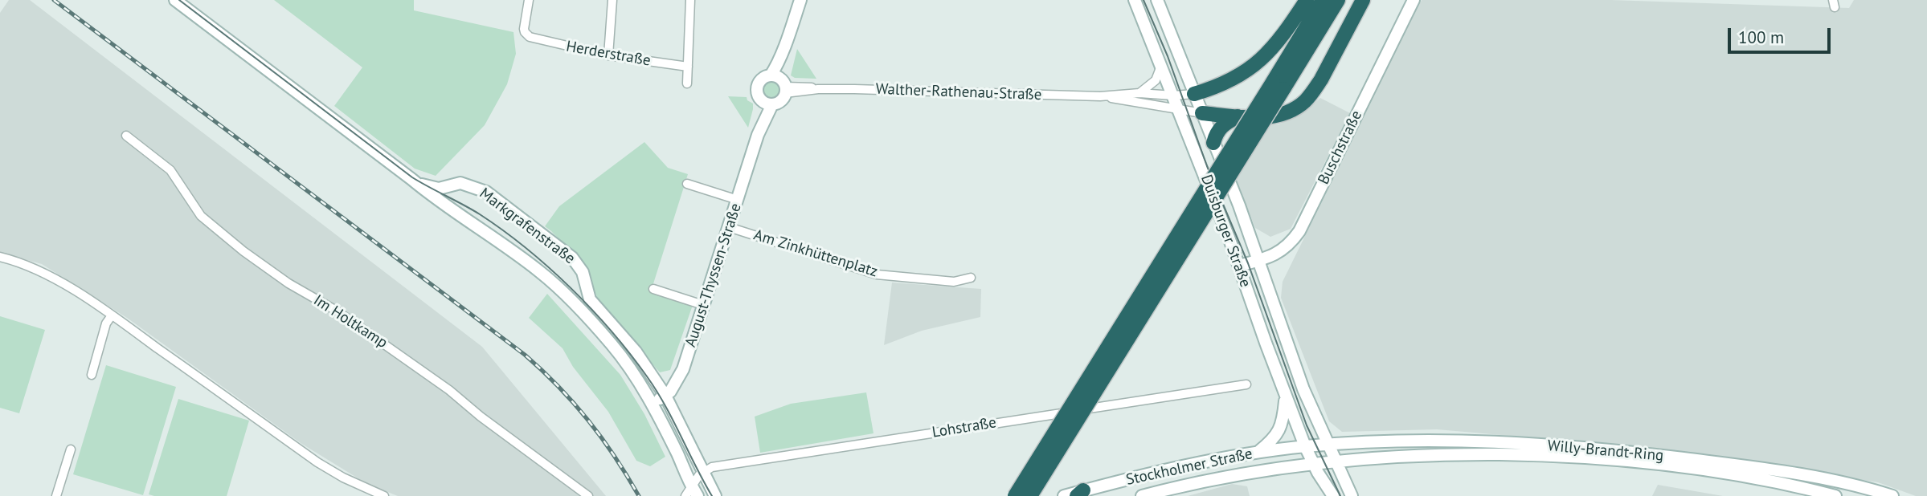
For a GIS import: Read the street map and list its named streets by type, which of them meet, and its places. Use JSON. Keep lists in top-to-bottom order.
{
  "streets": {
    "main road": [
      "Buschstraße",
      "Markgrafenstraße",
      "Duisburger Straße",
      "August-Thyssen-Straße",
      "Willy-Brandt-Ring",
      "Stockholmer Straße"
    ],
    "street": [
      "Herderstraße",
      "Walther-Rathenau-Straße",
      "Am Zinkhüttenplatz",
      "Im Holtkamp",
      "Lohstraße"
    ]
  },
  "crossings": [
    ["Walther-Rathenau-Straße", "Duisburger Straße"],
    ["Walther-Rathenau-Straße", "August-Thyssen-Straße"],
    ["Buschstraße", "Duisburger Straße"],
    ["Markgrafenstraße", "August-Thyssen-Straße"],
    ["Markgrafenstraße", "Lohstraße"],
    ["Duisburger Straße", "Willy-Brandt-Ring"],
    ["Duisburger Straße", "Stockholmer Straße"],
    ["Am Zinkhüttenplatz", "August-Thyssen-Straße"],
    ["Willy-Brandt-Ring", "Stockholmer Straße"]
  ],
  "scale_bar": "100 m"
}
